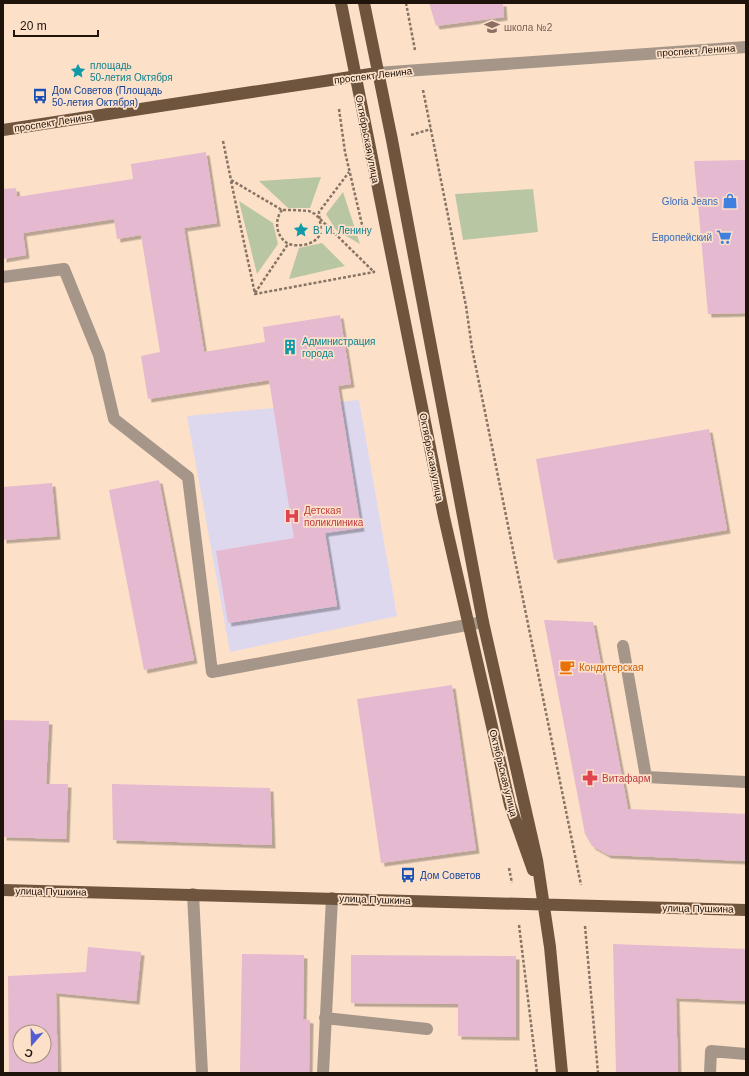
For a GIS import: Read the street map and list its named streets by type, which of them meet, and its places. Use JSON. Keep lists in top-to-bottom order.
{
  "streets": {
    "main road": ["проспект Ленина", "Октябрьская улица", "улица Пушкина"]
  },
  "crossings": [
    ["проспект Ленина", "Октябрьская улица"],
    ["Октябрьская улица", "улица Пушкина"]
  ],
  "places": {
    "school or university": ["школа №2"],
    "place": ["площадь 50-летия Октября", "В. И. Ленину"],
    "bus stop": ["Дом Советов (Площадь 50‐летия Октября)", "Дом Советов"],
    "shop": ["Gloria Jeans"],
    "supermarket": ["Европейский"],
    "building": ["Администрация города"],
    "hospital": ["Детская поликлиника"],
    "cafe": ["Кондитерская"],
    "pharmacy": ["Витафарм"]
  },
  "scale_bar": "20 m",
  "north": "bottom"
}
